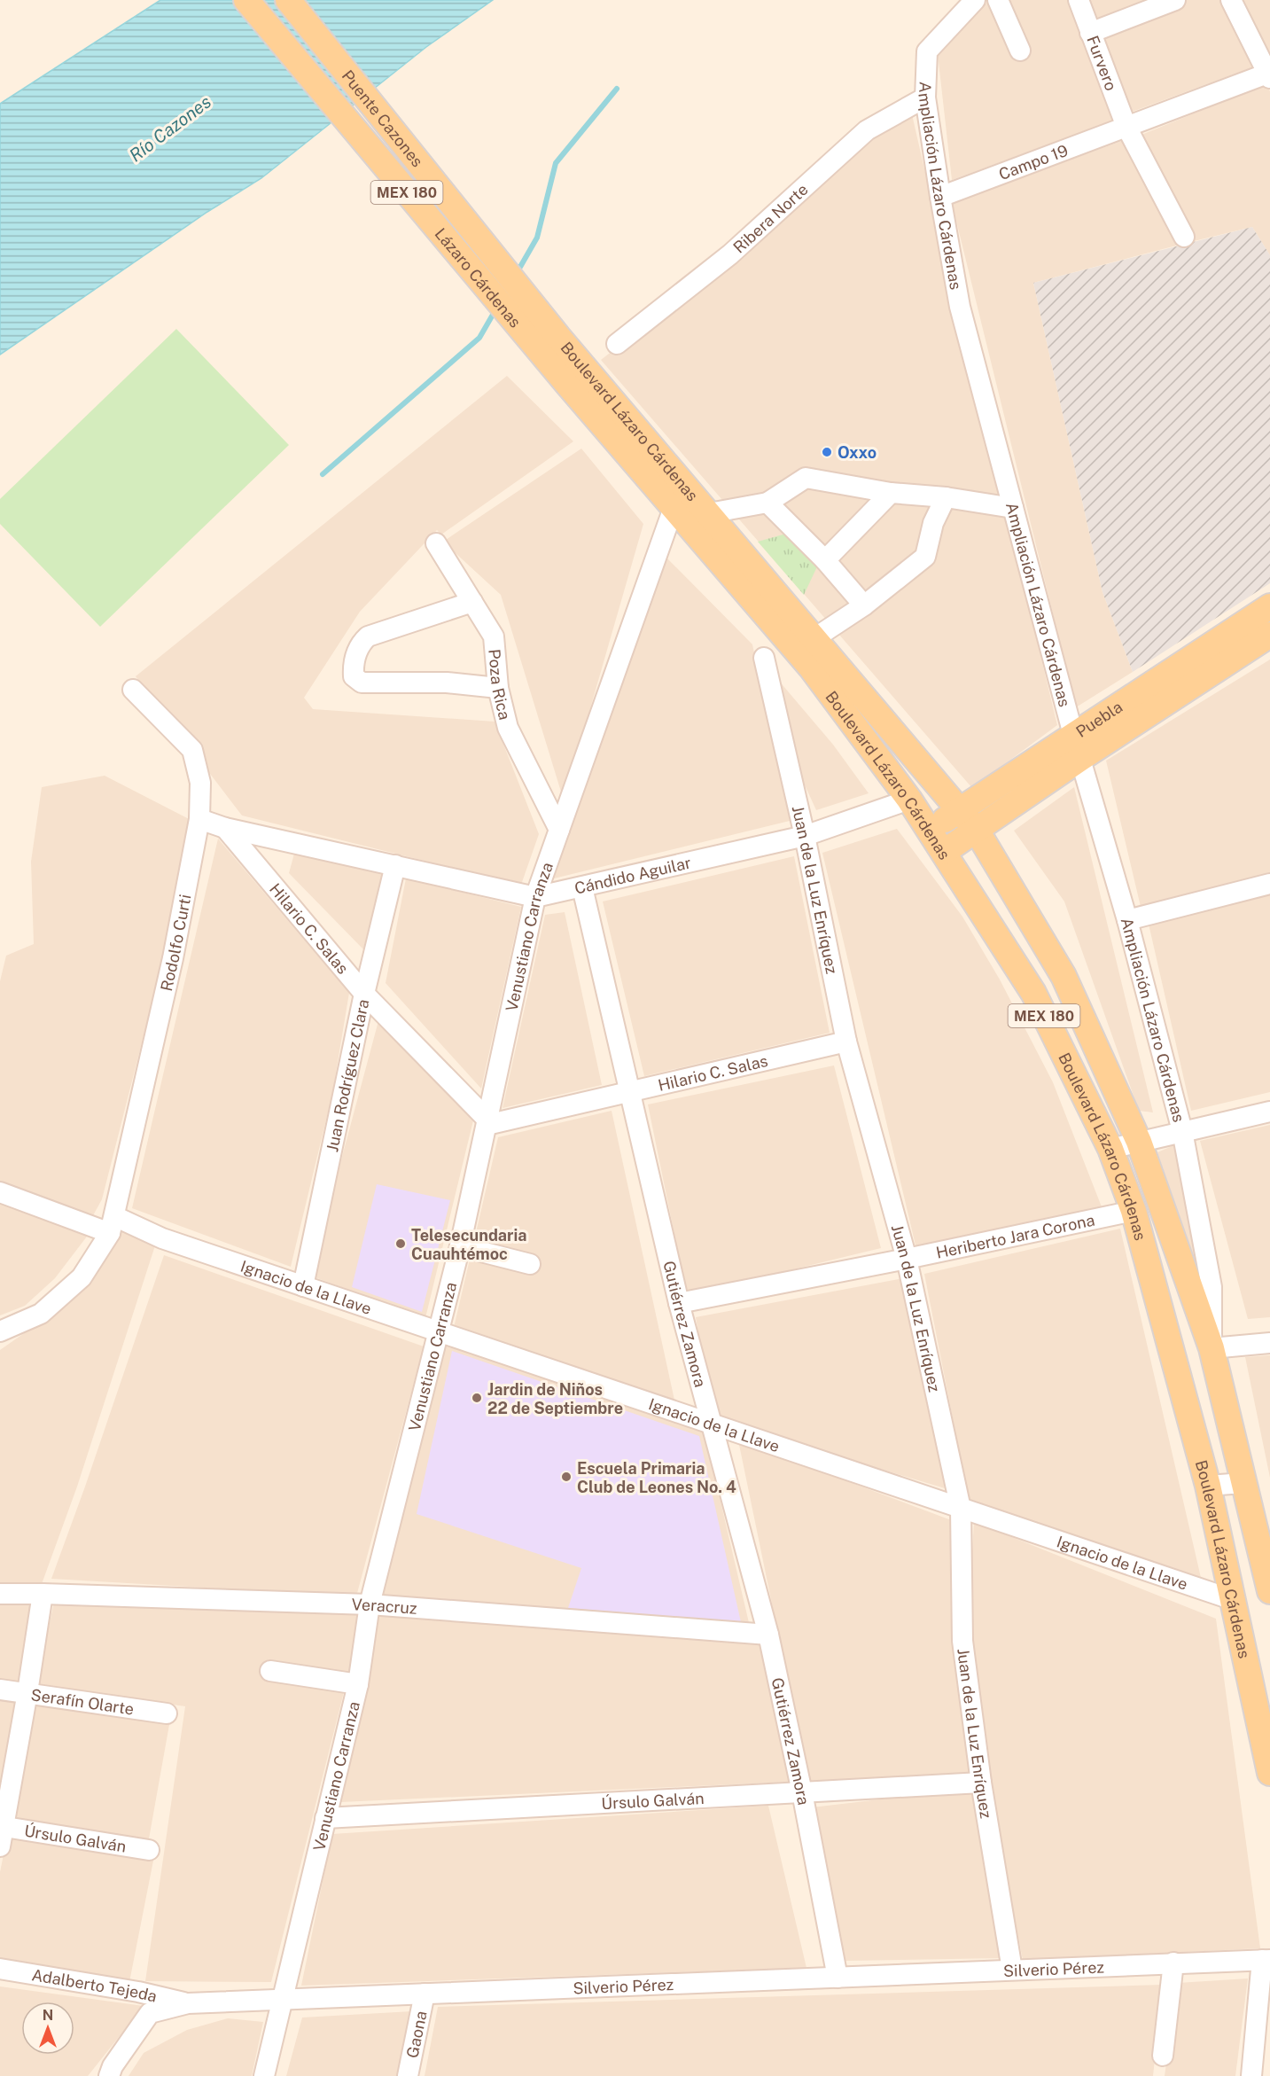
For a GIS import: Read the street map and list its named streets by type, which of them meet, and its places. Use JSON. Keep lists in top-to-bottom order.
{
  "streets": {
    "main road": [
      "Puente Cazones",
      "MEX 180",
      "Lázaro Cárdenas",
      "Boulevard Lázaro Cárdenas",
      "Puebla"
    ],
    "street": [
      "Furvero",
      "Campo 19",
      "Ampliación Lázaro Cárdenas",
      "Ribera Norte",
      "Poza Rica",
      "Cándido Aguilar",
      "Juan de la Luz Enríquez",
      "Hilario C. Salas",
      "Venustiano Carranza",
      "Rodolfo Curti",
      "Juan Rodríguez Clara",
      "Heriberto Jara Corona",
      "Ignacio de la Llave",
      "Gutiérrez Zamora",
      "Veracruz",
      "Serafín Olarte",
      "Úrsulo Galván",
      "Silverio Pérez",
      "Adalberto Tejeda",
      "Gaona"
    ]
  },
  "crossings": [
    ["Furvero", "Campo 19"],
    ["Puente Cazones", "Boulevard Lázaro Cárdenas"],
    ["Campo 19", "Ampliación Lázaro Cárdenas"],
    ["Ampliación Lázaro Cárdenas", "Ribera Norte"],
    ["Ampliación Lázaro Cárdenas", "Boulevard Lázaro Cárdenas"],
    ["Ampliación Lázaro Cárdenas", "Puebla"],
    ["Lázaro Cárdenas", "Boulevard Lázaro Cárdenas"],
    ["Boulevard Lázaro Cárdenas", "Puebla"],
    ["Boulevard Lázaro Cárdenas", "Cándido Aguilar"],
    ["Boulevard Lázaro Cárdenas", "Venustiano Carranza"],
    ["Boulevard Lázaro Cárdenas", "Heriberto Jara Corona"],
    ["Boulevard Lázaro Cárdenas", "Ignacio de la Llave"],
    ["Poza Rica", "Venustiano Carranza"],
    ["Cándido Aguilar", "Juan de la Luz Enríquez"],
    ["Cándido Aguilar", "Hilario C. Salas"],
    ["Cándido Aguilar", "Venustiano Carranza"],
    ["Cándido Aguilar", "Rodolfo Curti"],
    ["Cándido Aguilar", "Juan Rodríguez Clara"],
    ["Cándido Aguilar", "Gutiérrez Zamora"],
    ["Juan de la Luz Enríquez", "Hilario C. Salas"],
    ["Juan de la Luz Enríquez", "Heriberto Jara Corona"],
    ["Juan de la Luz Enríquez", "Ignacio de la Llave"],
    ["Juan de la Luz Enríquez", "Úrsulo Galván"],
    ["Juan de la Luz Enríquez", "Silverio Pérez"],
    ["Hilario C. Salas", "Venustiano Carranza"],
    ["Hilario C. Salas", "Juan Rodríguez Clara"],
    ["Hilario C. Salas", "Gutiérrez Zamora"],
    ["Venustiano Carranza", "Ignacio de la Llave"],
    ["Venustiano Carranza", "Veracruz"],
    ["Venustiano Carranza", "Úrsulo Galván"],
    ["Venustiano Carranza", "Silverio Pérez"],
    ["Rodolfo Curti", "Ignacio de la Llave"],
    ["Juan Rodríguez Clara", "Ignacio de la Llave"],
    ["Heriberto Jara Corona", "Gutiérrez Zamora"],
    ["Ignacio de la Llave", "Gutiérrez Zamora"],
    ["Gutiérrez Zamora", "Veracruz"],
    ["Gutiérrez Zamora", "Úrsulo Galván"],
    ["Gutiérrez Zamora", "Silverio Pérez"],
    ["Silverio Pérez", "Adalberto Tejeda"],
    ["Silverio Pérez", "Gaona"]
  ],
  "water": ["Río Cazones"],
  "places": [
    "Oxxo",
    "Telesecundaria Cuauhtémoc",
    "Jardin de Niños 22 de Septiembre",
    "Escuela Primaria Club de Leones No. 4"
  ],
  "north": "top"
}
